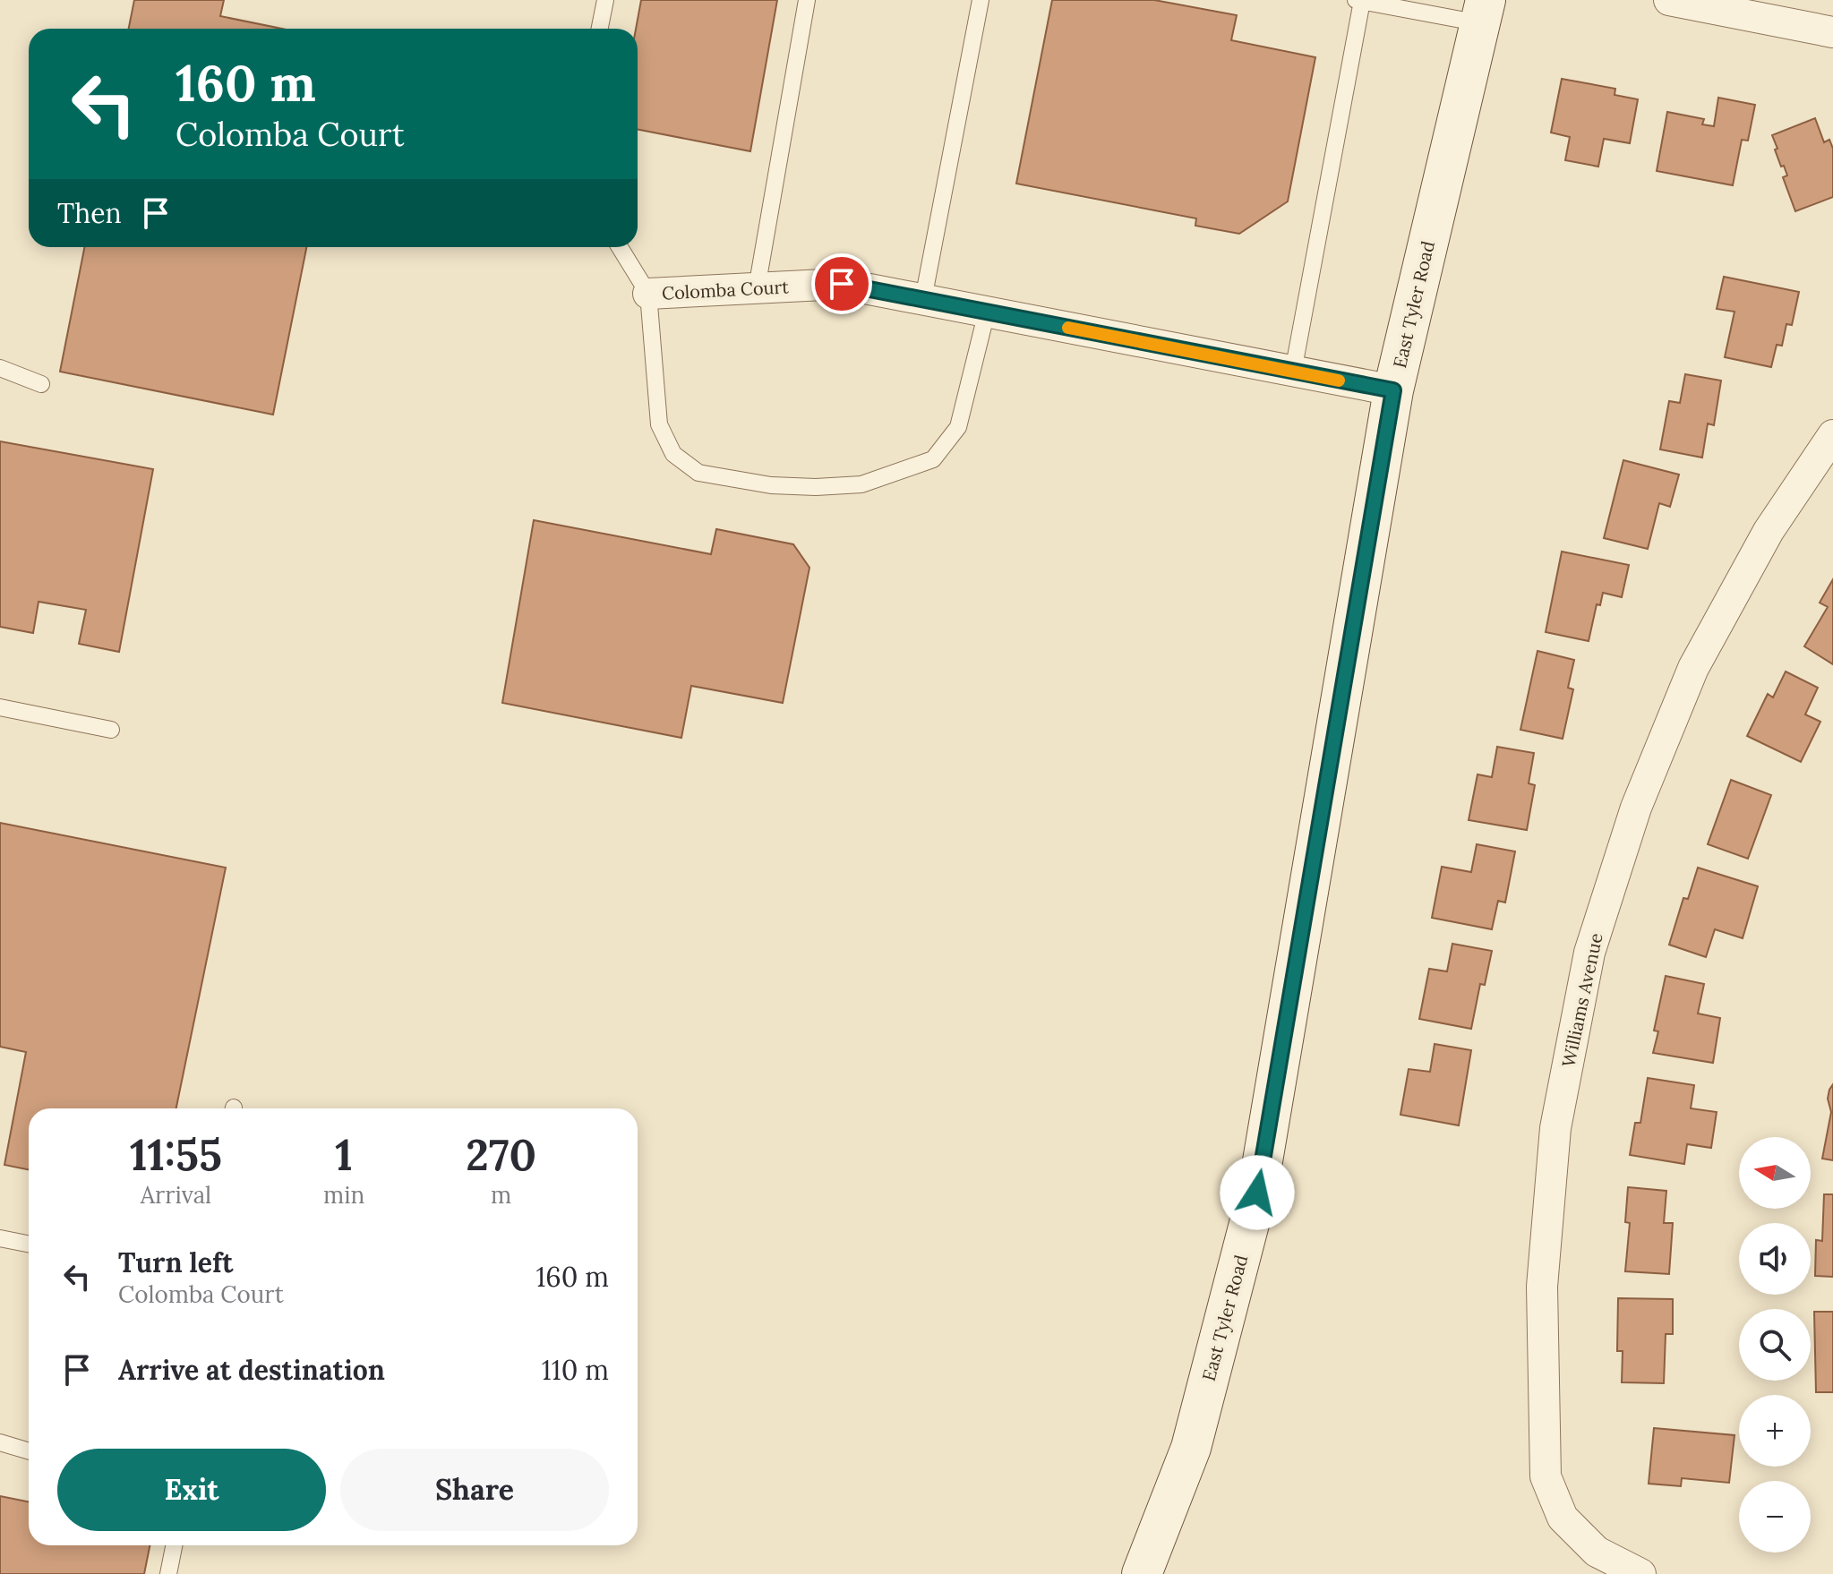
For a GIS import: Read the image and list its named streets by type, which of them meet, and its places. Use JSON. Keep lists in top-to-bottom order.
{
  "streets": {
    "street": ["Colomba Court", "East Tyler Road", "Williams Avenue"]
  },
  "crossings": [
    ["Colomba Court", "East Tyler Road"]
  ],
  "north": "left",
  "page": {
    "turn": ["160 m", "Colomba Court"],
    "then": "Then",
    "eta": [
      "11:55",
      "Arrival",
      "1",
      "min",
      "270",
      "m"
    ],
    "map_buttons": ["+", "−"],
    "list": [
      {
        "name": "Turn left",
        "note": "Colomba Court",
        "value": "160 m"
      },
      {
        "name": "Arrive at destination",
        "value": "110 m"
      }
    ],
    "buttons": ["Exit", "Share"]
  }
}
